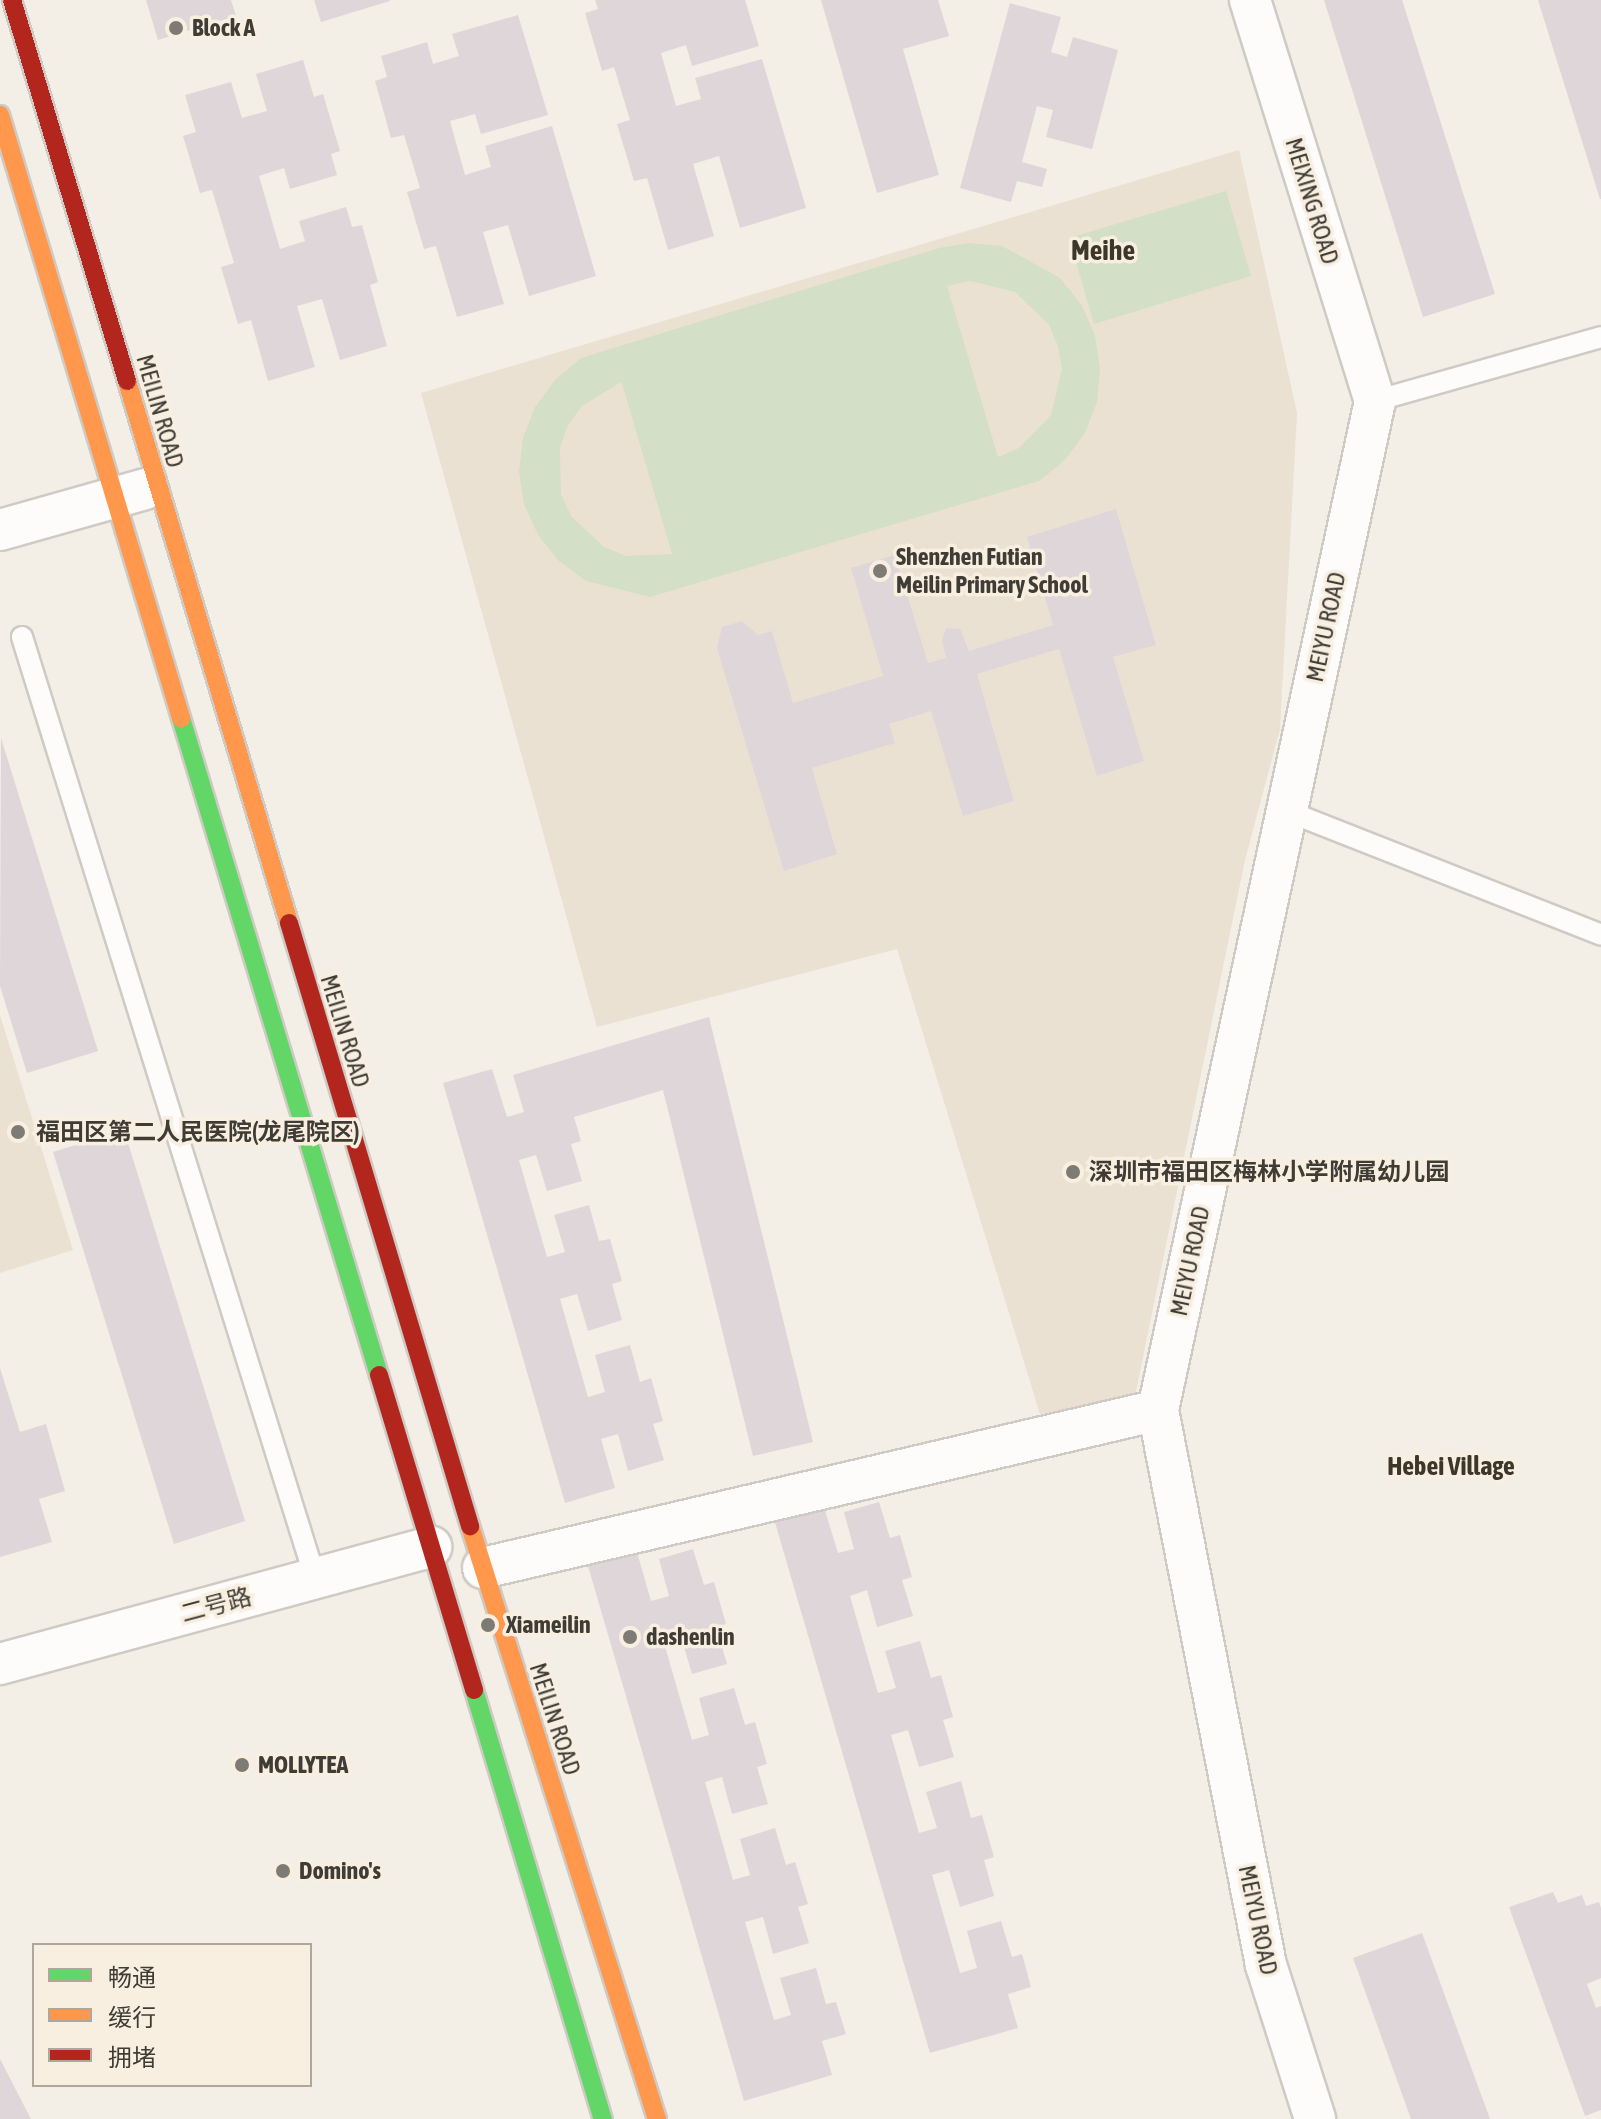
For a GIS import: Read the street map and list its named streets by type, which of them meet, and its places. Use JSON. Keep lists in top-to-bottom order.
{
  "streets": {
    "main road": ["MEILIN ROAD"],
    "street": ["MEIXING ROAD", "MEIYU ROAD", "二号路"]
  },
  "crossings": [
    ["MEIXING ROAD", "MEIYU ROAD"]
  ],
  "districts": ["Meihe", "Hebei Village"],
  "places": [
    "Block A",
    "Shenzhen Futian Meilin Primary School",
    "福田区第二人民医院(龙尾院区)",
    "深圳市福田区梅林小学附属幼儿园",
    "Xiameilin",
    "dashenlin",
    "MOLLYTEA",
    "Domino's"
  ],
  "legend": ["畅通", "缓行", "拥堵"]
}
